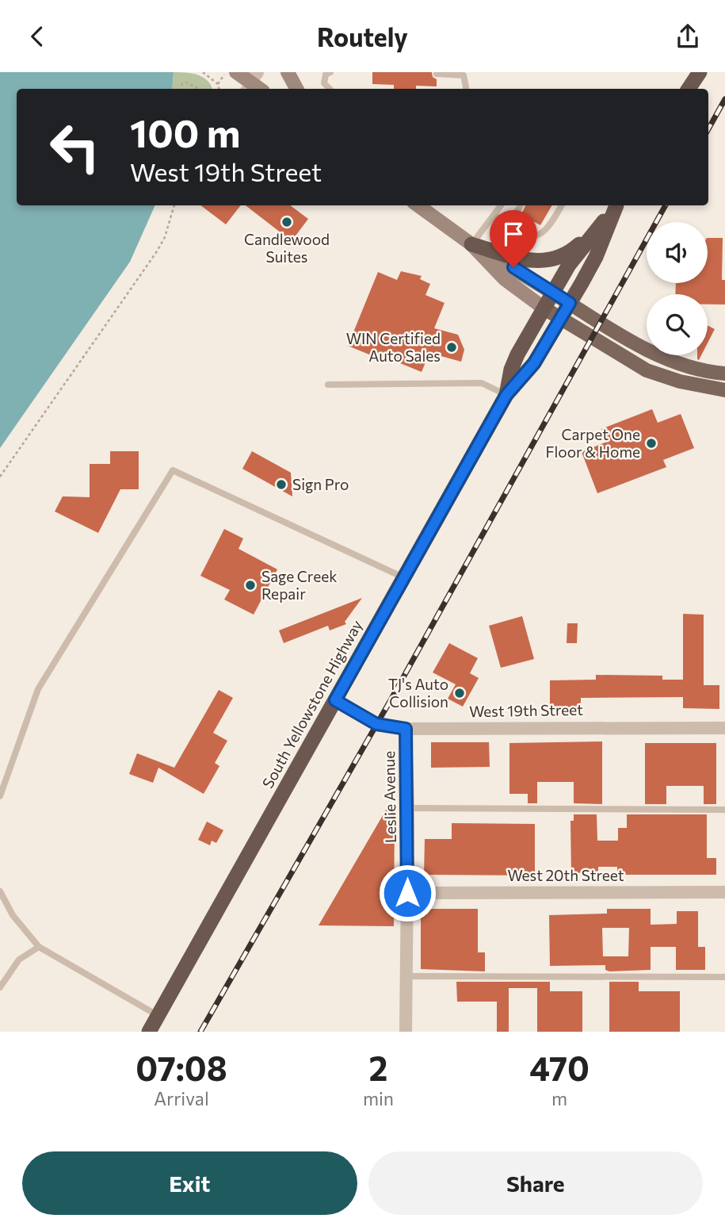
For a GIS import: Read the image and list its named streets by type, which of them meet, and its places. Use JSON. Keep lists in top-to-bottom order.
{
  "streets": {
    "highway": ["South Yellowstone Highway"],
    "street": ["West 19th Street", "Leslie Avenue", "West 20th Street"]
  },
  "crossings": [
    ["South Yellowstone Highway", "West 19th Street"],
    ["West 19th Street", "Leslie Avenue"],
    ["Leslie Avenue", "West 20th Street"]
  ],
  "places": [
    "Candlewood Suites",
    "WIN Certified Auto Sales",
    "Carpet One Floor & Home",
    "Sign Pro",
    "Sage Creek Repair",
    "TJ's Auto Collision"
  ],
  "page": {
    "header": "Routely",
    "turn": ["100 m", "West 19th Street"],
    "eta": [
      "07:08",
      "Arrival",
      "2",
      "min",
      "470",
      "m"
    ],
    "buttons": ["Exit", "Share"]
  }
}
